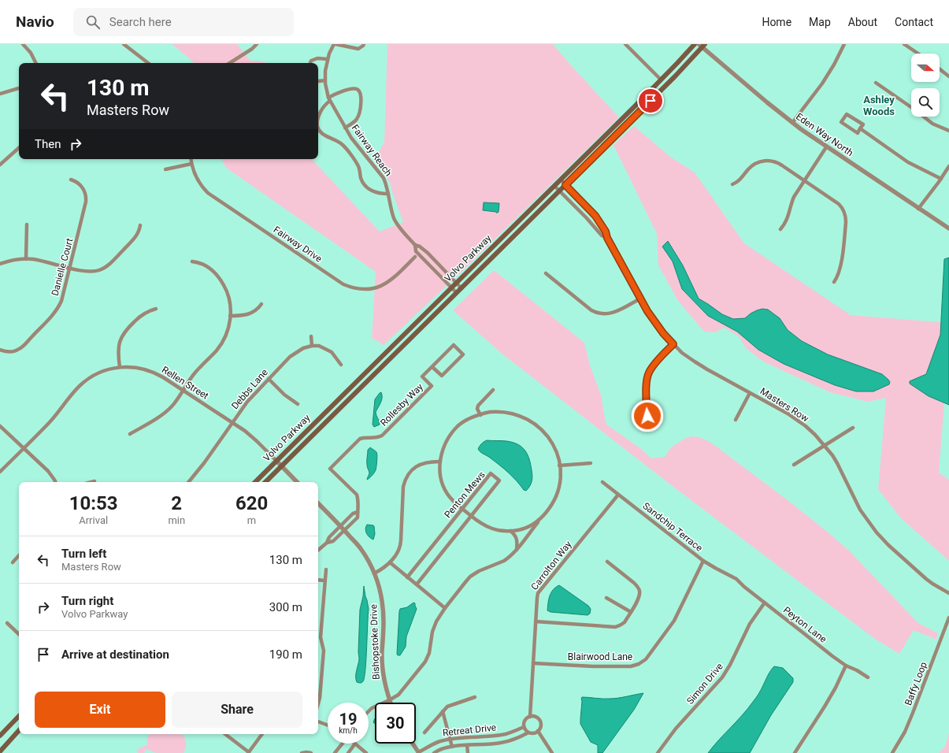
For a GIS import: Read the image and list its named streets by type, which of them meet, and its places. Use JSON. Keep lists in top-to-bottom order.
{
  "streets": {
    "main road": ["Volvo Parkway"],
    "street": [
      "Eden Way North",
      "Fairway Reach",
      "Fairway Drive",
      "Danielle Court",
      "Rellen Street",
      "Debbs Lane",
      "Rollesby Way",
      "Masters Row",
      "Penton Mews",
      "Sandchip Terrace",
      "Carrolton Way",
      "Peyton Lane",
      "Bishopstoke Drive",
      "Blairwood Lane",
      "Simon Drive",
      "Baffy Loop",
      "Retreat Drive"
    ]
  },
  "crossings": [
    ["Eden Way North", "Volvo Parkway"],
    ["Fairway Reach", "Volvo Parkway"],
    ["Volvo Parkway", "Rellen Street"],
    ["Volvo Parkway", "Masters Row"],
    ["Rellen Street", "Debbs Lane"],
    ["Sandchip Terrace", "Carrolton Way"],
    ["Sandchip Terrace", "Peyton Lane"],
    ["Sandchip Terrace", "Blairwood Lane"],
    ["Carrolton Way", "Blairwood Lane"],
    ["Carrolton Way", "Retreat Drive"],
    ["Peyton Lane", "Simon Drive"]
  ],
  "districts": ["Ashley Woods"],
  "north": "right",
  "page": {
    "header": "Navio",
    "search": "Search here",
    "nav": [
      "Home",
      "Map",
      "About",
      "Contact"
    ],
    "turn": ["130 m", "Masters Row"],
    "then": "Then",
    "eta": [
      "10:53",
      "Arrival",
      "2",
      "min",
      "620",
      "m"
    ],
    "list": [
      {
        "name": "Turn left",
        "note": "Masters Row",
        "value": "130 m"
      },
      {
        "name": "Turn right",
        "note": "Volvo Parkway",
        "value": "300 m"
      },
      {
        "name": "Arrive at destination",
        "value": "190 m"
      }
    ],
    "buttons": ["Exit", "Share"],
    "speed": "19 km/h",
    "limit": "30"
  }
}
